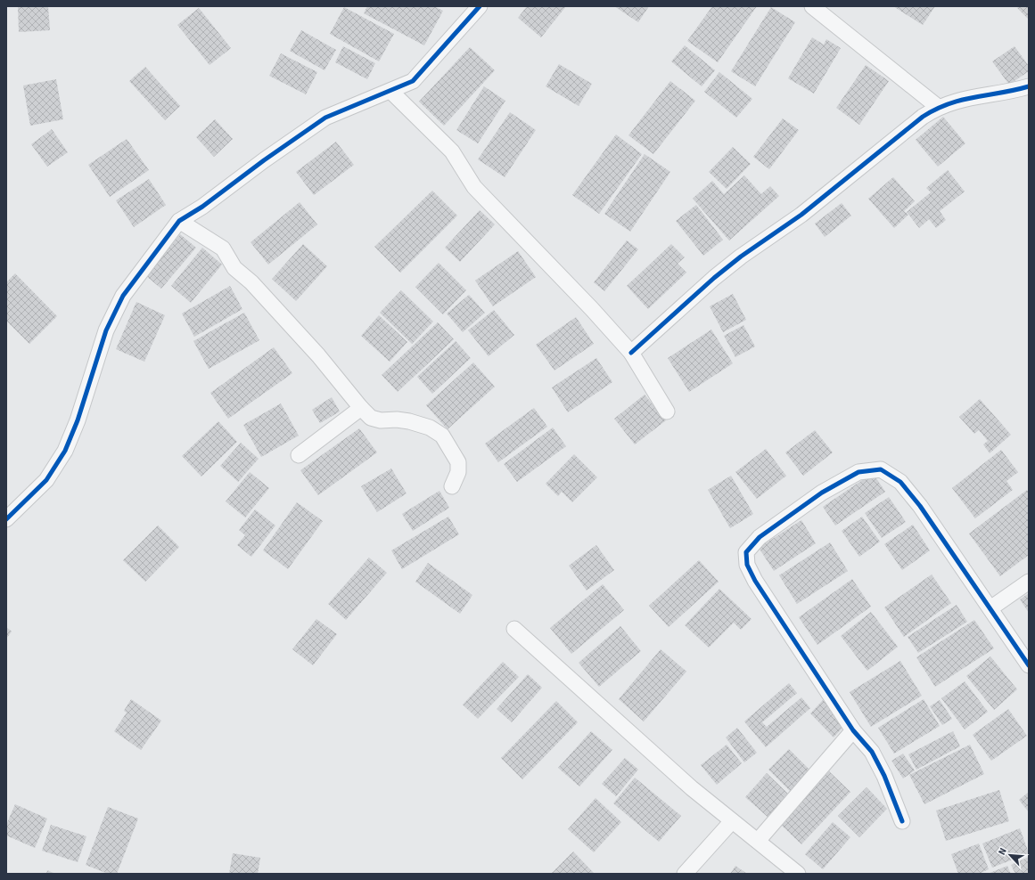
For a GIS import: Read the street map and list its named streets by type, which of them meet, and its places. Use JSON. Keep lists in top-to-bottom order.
{
  "north": "top left"
}
